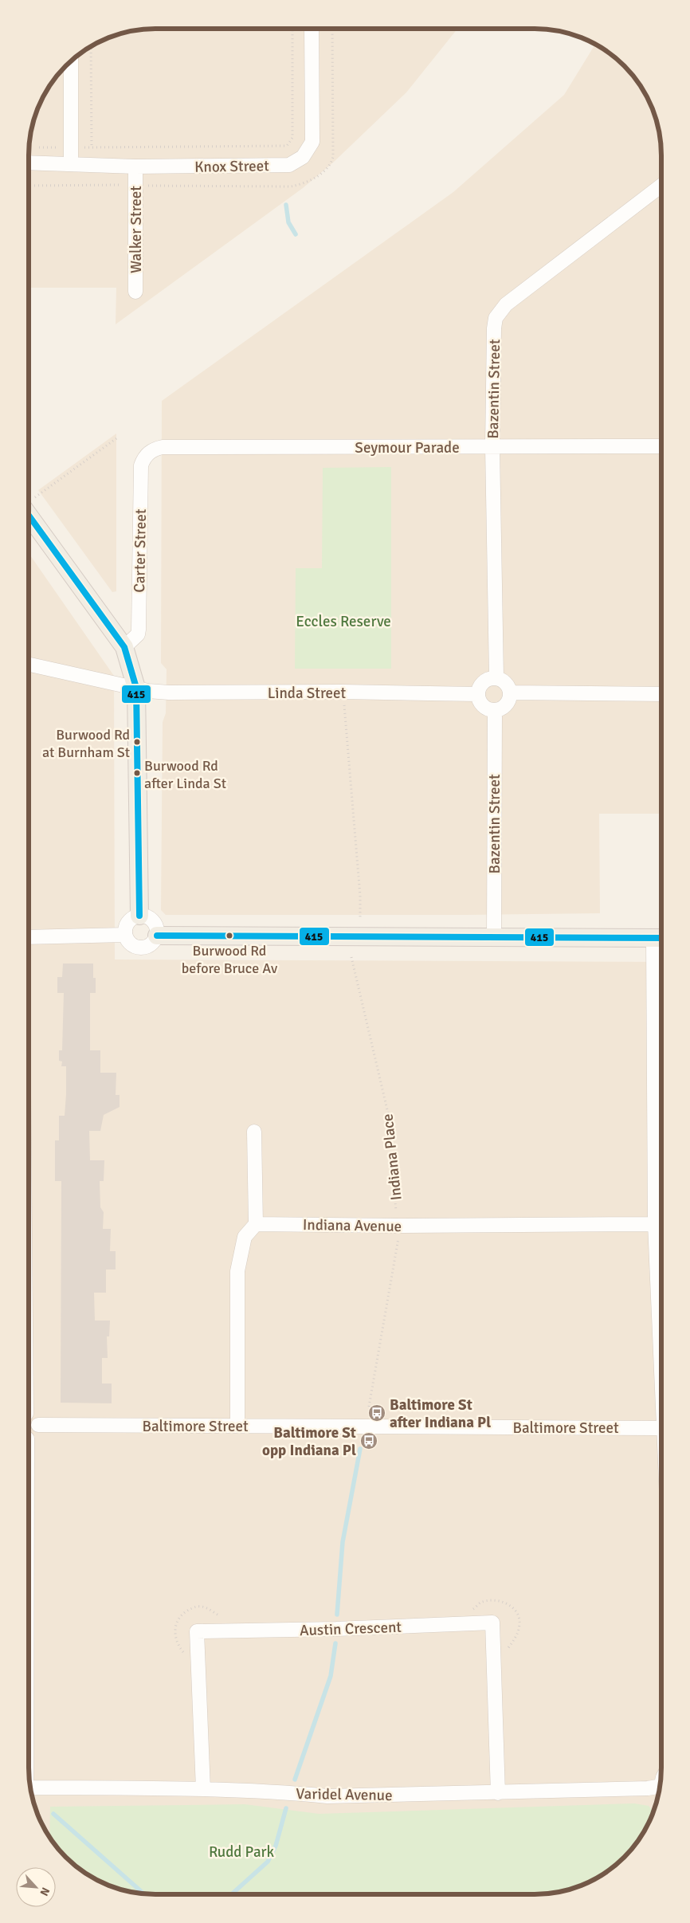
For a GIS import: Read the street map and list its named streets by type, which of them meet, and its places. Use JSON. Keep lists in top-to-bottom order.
{
  "streets": {
    "street": [
      "Knox Street",
      "Walker Street",
      "Bazentin Street",
      "Seymour Parade",
      "Carter Street",
      "Linda Street",
      "Indiana Avenue",
      "Baltimore Street",
      "Austin Crescent",
      "Varidel Avenue"
    ],
    "path": ["Indiana Place"]
  },
  "crossings": [
    ["Knox Street", "Walker Street"],
    ["Bazentin Street", "Seymour Parade"],
    ["Bazentin Street", "Linda Street"],
    ["Seymour Parade", "Carter Street"],
    ["Indiana Place", "Indiana Avenue"],
    ["Austin Crescent", "Varidel Avenue"]
  ],
  "parks": ["Eccles Reserve", "Rudd Park"],
  "places": {
    "other": ["Burwood Rd at Burnham St", "Burwood Rd after Linda St", "Burwood Rd before Bruce Av"],
    "bus stop": ["Baltimore St after Indiana Pl", "Baltimore St opp Indiana Pl"]
  },
  "lines": ["transit line 415"],
  "north": "bottom right"
}
